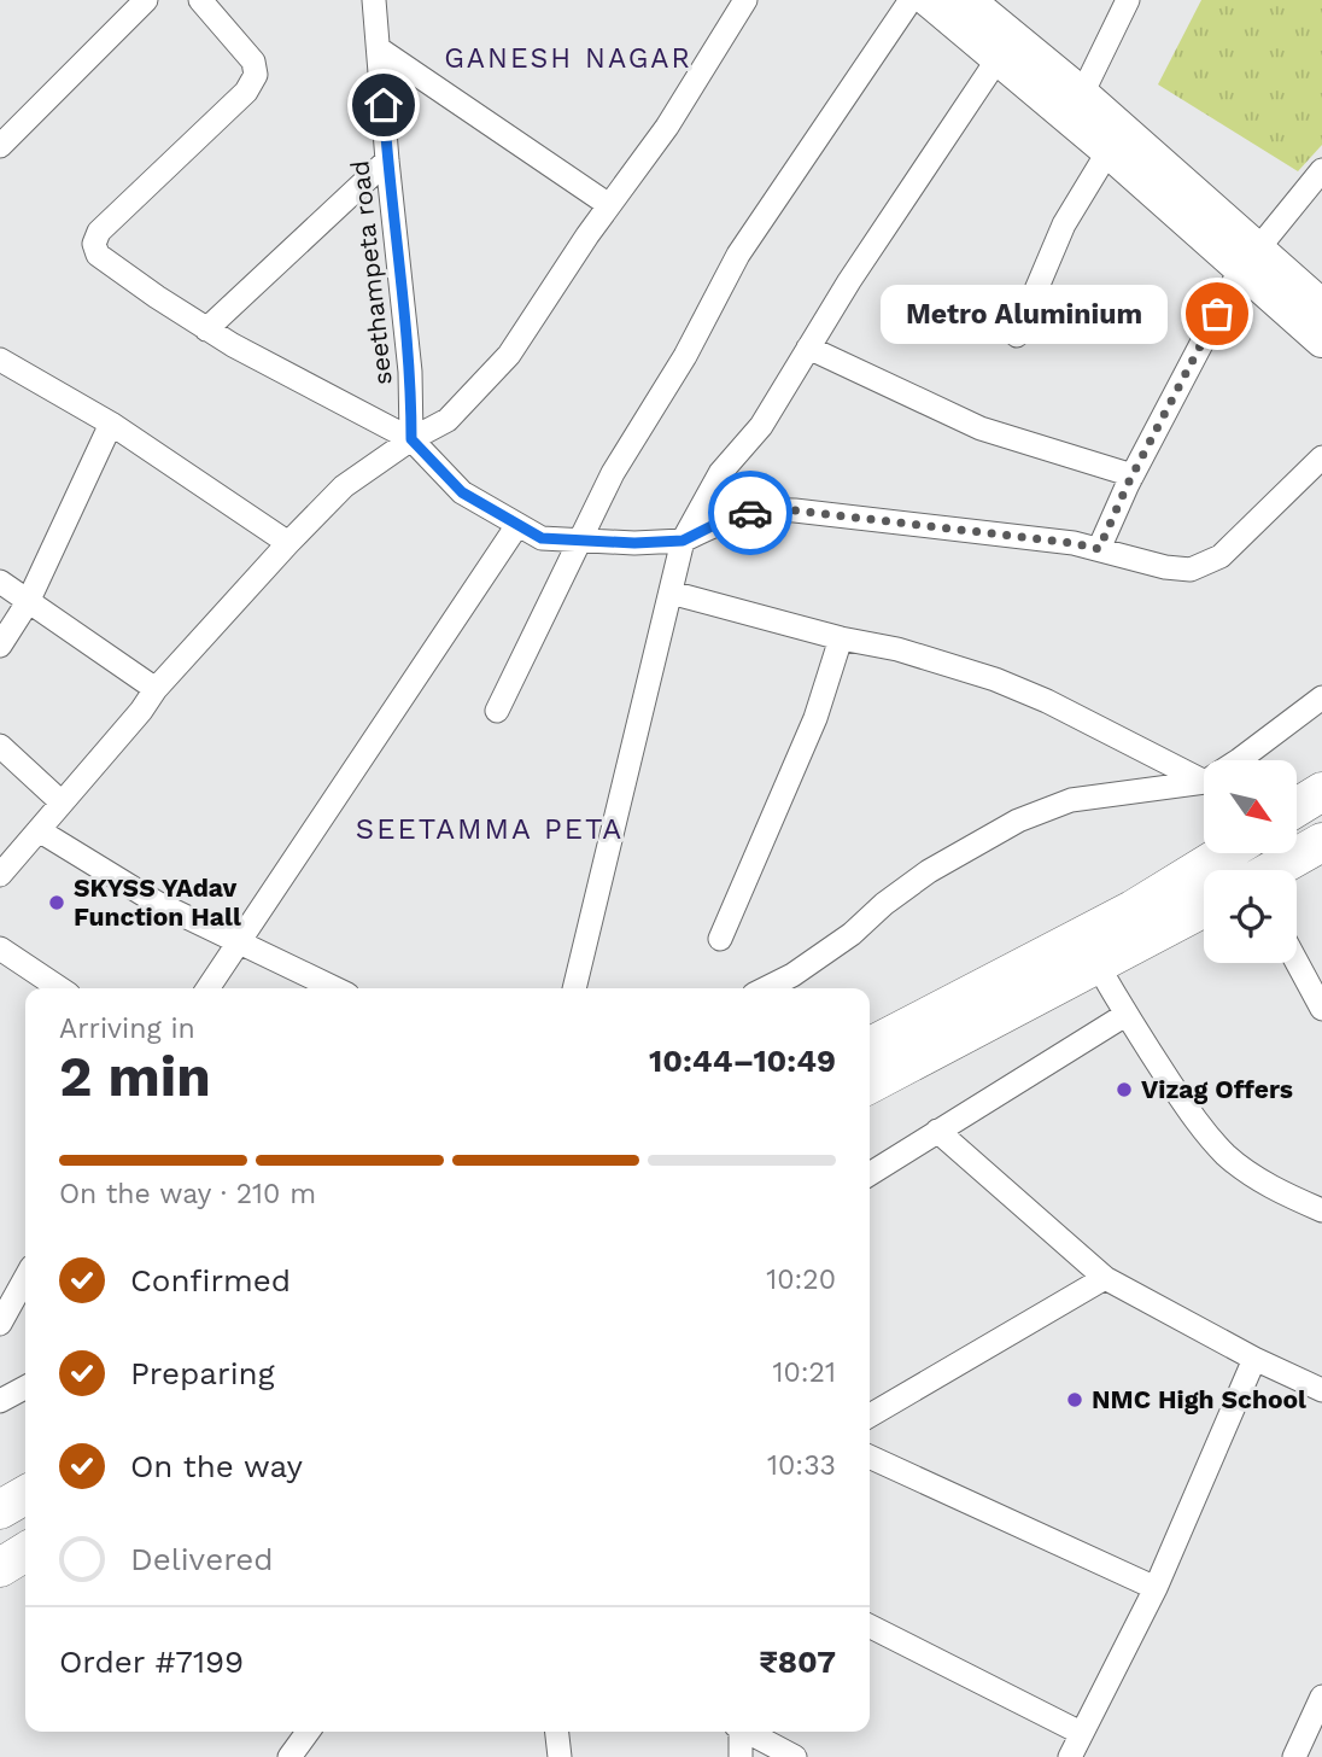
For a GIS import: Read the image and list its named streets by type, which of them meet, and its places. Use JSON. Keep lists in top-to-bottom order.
{
  "streets": {
    "street": ["seethampeta road"]
  },
  "districts": ["GANESH NAGAR", "SEETAMMA PETA"],
  "places": [
    "Metro Aluminium",
    "SKYSS YAdav Function Hall",
    "Vizag Offers",
    "NMC High School"
  ],
  "north": "bottom right",
  "page": {
    "bubble": "Metro Aluminium",
    "heading": ["2 min", "Arriving in", "10:44–10:49"],
    "panel": ["Order #7199", "₹807"],
    "bar": "On the way · 210 m",
    "list": [
      ["Confirmed", "10:20"],
      ["Preparing", "10:21"],
      ["On the way", "10:33"],
      "Delivered"
    ]
  }
}
